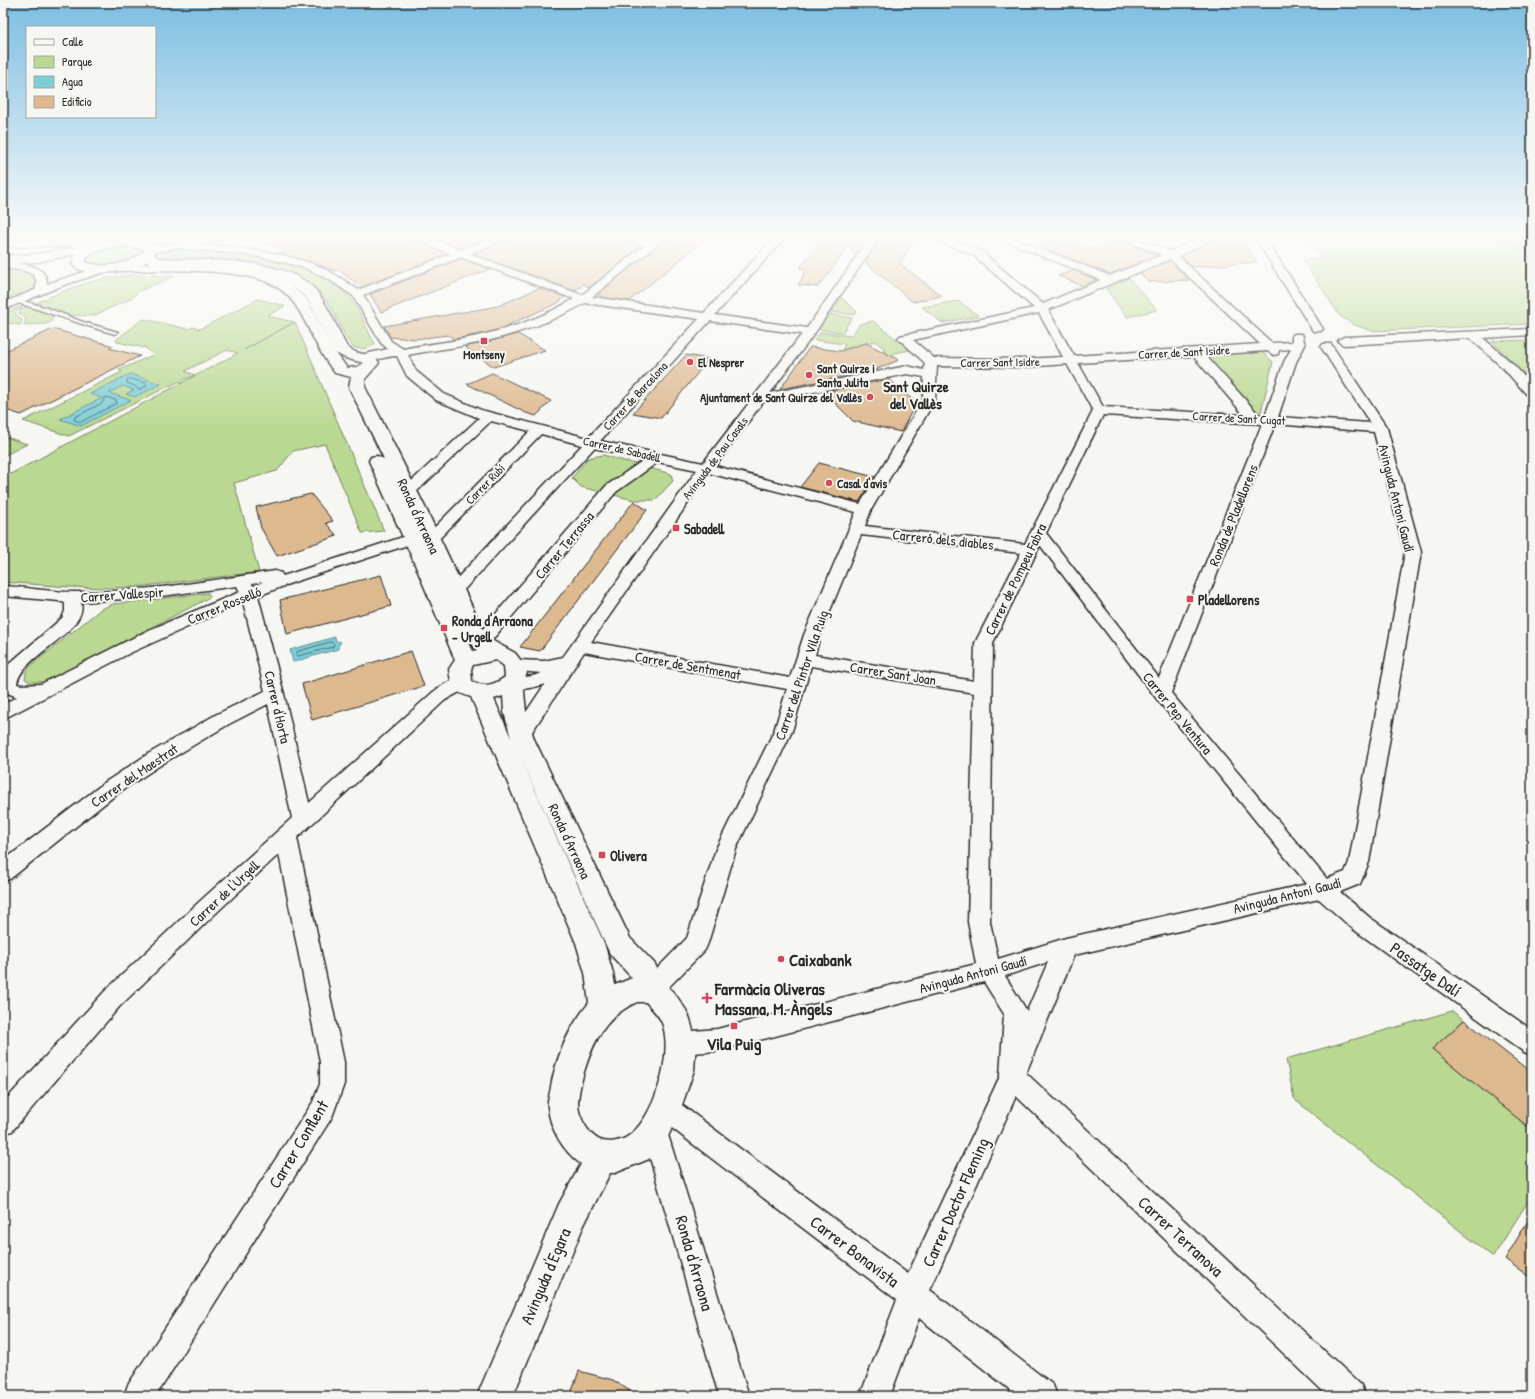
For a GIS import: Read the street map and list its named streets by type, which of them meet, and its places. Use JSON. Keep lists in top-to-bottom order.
{
  "streets": {
    "street": [
      "Carrer de Sant Isidre",
      "Carrer Sant Isidre",
      "Carrer de Barcelona",
      "Carrer de Sant Cugat",
      "Carrer de Sabadell",
      "Avinguda de Pau Casals",
      "Carrer Rubí",
      "Avinguda Antoni Gaudí",
      "Ronda de Pladellorens",
      "Ronda d'Arraona",
      "Carreró dels diables",
      "Carrer Terrassa",
      "Carrer de Pompeu Fabra",
      "Carrer Vallespir",
      "Carrer Rosselló",
      "Carrer de Sentmenat",
      "Carrer Sant Joan",
      "Carrer del Pintor Vila Puig",
      "Carrer d'Horta",
      "Carrer Pep Ventura",
      "Carrer del Maestrat",
      "Carrer de l'Urgell",
      "Passatge Dalí",
      "Carrer Conflent",
      "Carrer Doctor Fleming",
      "Carrer Terranova",
      "Carrer Bonavista",
      "Avinguda d'Egara"
    ]
  },
  "crossings": [
    ["Carrer de Sant Isidre", "Carrer Sant Isidre"],
    ["Carrer de Sant Isidre", "Avinguda Antoni Gaudí"],
    ["Carrer de Sant Isidre", "Ronda de Pladellorens"],
    ["Carrer Sant Isidre", "Avinguda de Pau Casals"],
    ["Carrer Sant Isidre", "Carrer del Pintor Vila Puig"],
    ["Carrer de Barcelona", "Carrer de Sabadell"],
    ["Carrer de Barcelona", "Ronda d'Arraona"],
    ["Carrer de Sant Cugat", "Avinguda Antoni Gaudí"],
    ["Carrer de Sant Cugat", "Ronda de Pladellorens"],
    ["Carrer de Sant Cugat", "Carrer de Pompeu Fabra"],
    ["Carrer de Sabadell", "Avinguda de Pau Casals"],
    ["Carrer de Sabadell", "Carrer Rubí"],
    ["Carrer de Sabadell", "Carrer Terrassa"],
    ["Carrer de Sabadell", "Carrer del Pintor Vila Puig"],
    ["Avinguda de Pau Casals", "Carrer de Sentmenat"],
    ["Carrer Rubí", "Ronda d'Arraona"],
    ["Avinguda Antoni Gaudí", "Ronda de Pladellorens"],
    ["Avinguda Antoni Gaudí", "Ronda d'Arraona"],
    ["Avinguda Antoni Gaudí", "Carrer de Pompeu Fabra"],
    ["Avinguda Antoni Gaudí", "Carrer del Pintor Vila Puig"],
    ["Avinguda Antoni Gaudí", "Carrer Pep Ventura"],
    ["Avinguda Antoni Gaudí", "Passatge Dalí"],
    ["Avinguda Antoni Gaudí", "Carrer Doctor Fleming"],
    ["Avinguda Antoni Gaudí", "Carrer Bonavista"],
    ["Avinguda Antoni Gaudí", "Avinguda d'Egara"],
    ["Ronda de Pladellorens", "Carrer Pep Ventura"],
    ["Ronda d'Arraona", "Carrer Terrassa"],
    ["Ronda d'Arraona", "Carrer Rosselló"],
    ["Ronda d'Arraona", "Carrer del Pintor Vila Puig"],
    ["Ronda d'Arraona", "Carrer de l'Urgell"],
    ["Ronda d'Arraona", "Carrer Bonavista"],
    ["Ronda d'Arraona", "Avinguda d'Egara"],
    ["Carreró dels diables", "Carrer de Pompeu Fabra"],
    ["Carreró dels diables", "Carrer del Pintor Vila Puig"],
    ["Carreró dels diables", "Carrer Pep Ventura"],
    ["Carrer de Pompeu Fabra", "Carrer Sant Joan"],
    ["Carrer de Pompeu Fabra", "Carrer Pep Ventura"],
    ["Carrer de Pompeu Fabra", "Carrer Doctor Fleming"],
    ["Carrer Vallespir", "Carrer Rosselló"],
    ["Carrer Vallespir", "Carrer d'Horta"],
    ["Carrer Rosselló", "Carrer d'Horta"],
    ["Carrer de Sentmenat", "Carrer del Pintor Vila Puig"],
    ["Carrer Sant Joan", "Carrer del Pintor Vila Puig"],
    ["Carrer del Pintor Vila Puig", "Carrer Bonavista"],
    ["Carrer del Pintor Vila Puig", "Avinguda d'Egara"],
    ["Carrer d'Horta", "Carrer del Maestrat"],
    ["Carrer d'Horta", "Carrer de l'Urgell"],
    ["Carrer d'Horta", "Carrer Conflent"],
    ["Carrer Pep Ventura", "Passatge Dalí"],
    ["Carrer de l'Urgell", "Carrer Conflent"],
    ["Carrer Doctor Fleming", "Carrer Terranova"],
    ["Carrer Doctor Fleming", "Carrer Bonavista"],
    ["Carrer Bonavista", "Avinguda d'Egara"]
  ],
  "districts": ["Sant Quirze del Vallès"],
  "places": {
    "transit": [
      "Montseny",
      "Sabadell",
      "Pladellorens",
      "Ronda d'Arraona - Urgell",
      "Olivera",
      "Vila Puig"
    ],
    "other": [
      "El Nesprer",
      "Sant Quirze i Santa Julita",
      "Ajuntament de Sant Quirze del Vallès",
      "Casal d'avis",
      "Caixabank"
    ],
    "health": ["Farmàcia Oliveras Massana, M. Àngels"]
  },
  "legend": [
    "Calle",
    "Parque",
    "Agua",
    "Edificio"
  ]
}
